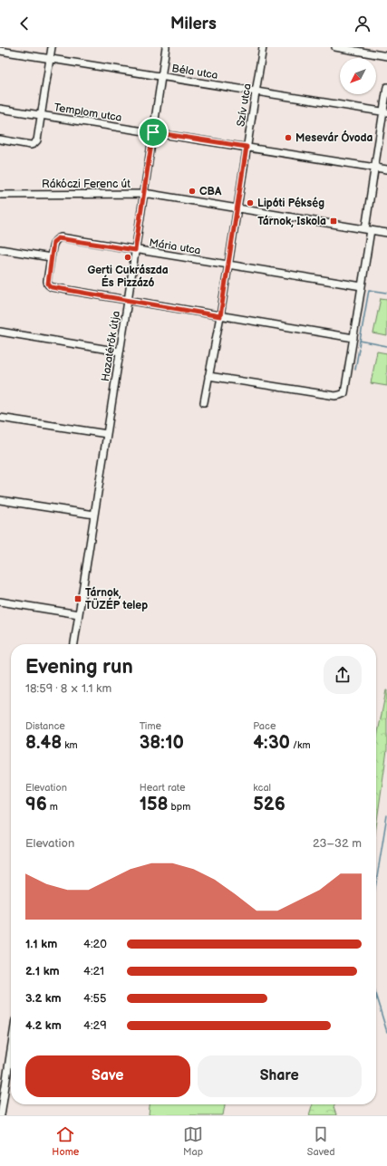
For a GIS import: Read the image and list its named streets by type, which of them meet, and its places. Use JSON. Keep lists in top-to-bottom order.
{
  "streets": {
    "street": [
      "Béla utca",
      "Szív utca",
      "Templom utca",
      "Rákóczi Ferenc út",
      "Mária utca",
      "Hazatérők útja"
    ]
  },
  "crossings": [
    ["Béla utca", "Szív utca"],
    ["Béla utca", "Hazatérők útja"],
    ["Szív utca", "Templom utca"],
    ["Szív utca", "Rákóczi Ferenc út"],
    ["Szív utca", "Mária utca"],
    ["Templom utca", "Hazatérők útja"],
    ["Rákóczi Ferenc út", "Hazatérők útja"],
    ["Mária utca", "Hazatérők útja"]
  ],
  "places": {
    "other": [
      "Mesevár Óvoda",
      "CBA",
      "Lipóti Pékség",
      "Gerti Cukrászda És Pizzázó"
    ],
    "transit": ["Tárnok, Iskola", "Tárnok, TÜZÉP telep"]
  },
  "north": "bottom left",
  "page": {
    "header": "Milers",
    "heading": ["Evening run", "18:59 · 8 × 1.1 km"],
    "stats": [
      ["Distance", "8.48 km"],
      ["Time", "38:10"],
      ["Pace", "4:30 /km"],
      ["Elevation", "96 m"],
      ["Heart rate", "158 bpm"],
      ["kcal", "526"]
    ],
    "chart": ["Elevation", "23–32 m"],
    "list": [
      {
        "name": "1.1 km",
        "note": "4:20"
      },
      {
        "name": "2.1 km",
        "note": "4:21"
      },
      {
        "name": "3.2 km",
        "note": "4:55"
      },
      {
        "name": "4.2 km",
        "note": "4:29"
      }
    ],
    "buttons": ["Save", "Share"],
    "tabs": ["Home", "Map", "Saved"]
  }
}
